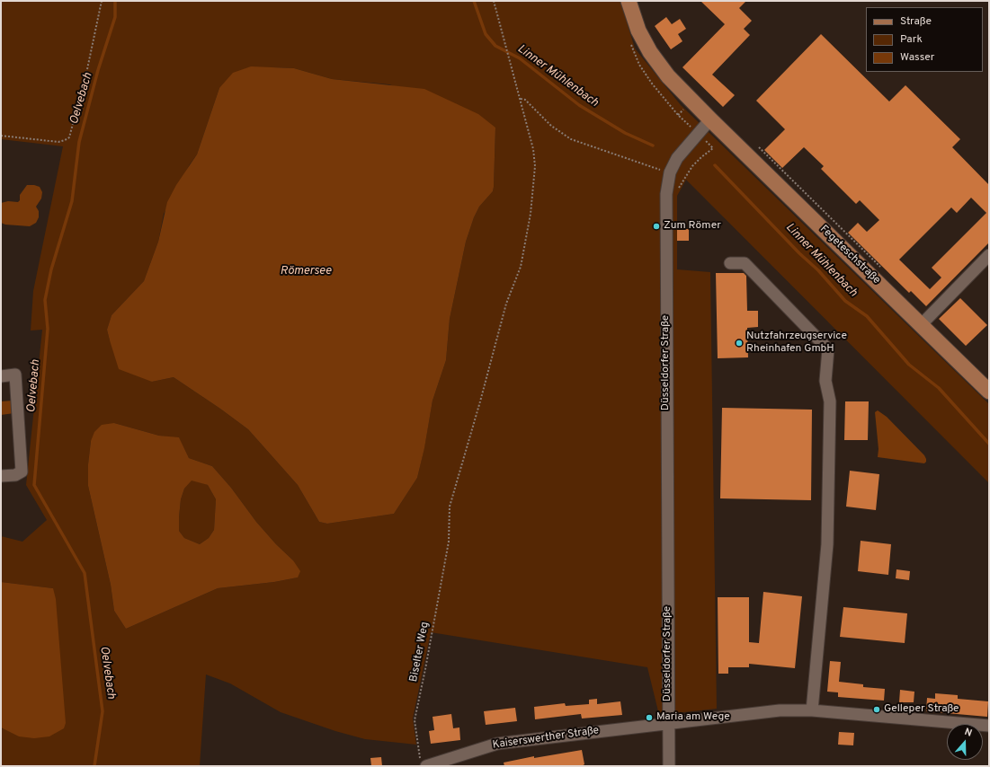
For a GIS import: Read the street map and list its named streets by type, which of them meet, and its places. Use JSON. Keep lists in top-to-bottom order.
{
  "streets": {
    "main road": ["Fegeteschstraße"],
    "street": ["Düsseldorfer Straße", "Kaiserswerther Straße"],
    "path": ["Biselter Weg"]
  },
  "crossings": [
    ["Fegeteschstraße", "Düsseldorfer Straße"],
    ["Düsseldorfer Straße", "Kaiserswerther Straße"],
    ["Biselter Weg", "Kaiserswerther Straße"]
  ],
  "water": ["Linner Mühlenbach", "Oelvebach", "Römersee"],
  "places": [
    "Zum Römer",
    "Nutzfahrzeugservice Rheinhafen GmbH",
    "Gelleper Straße",
    "Maria am Wege"
  ],
  "legend": ["Straße", "Park", "Wasser"],
  "north": "top"
}
